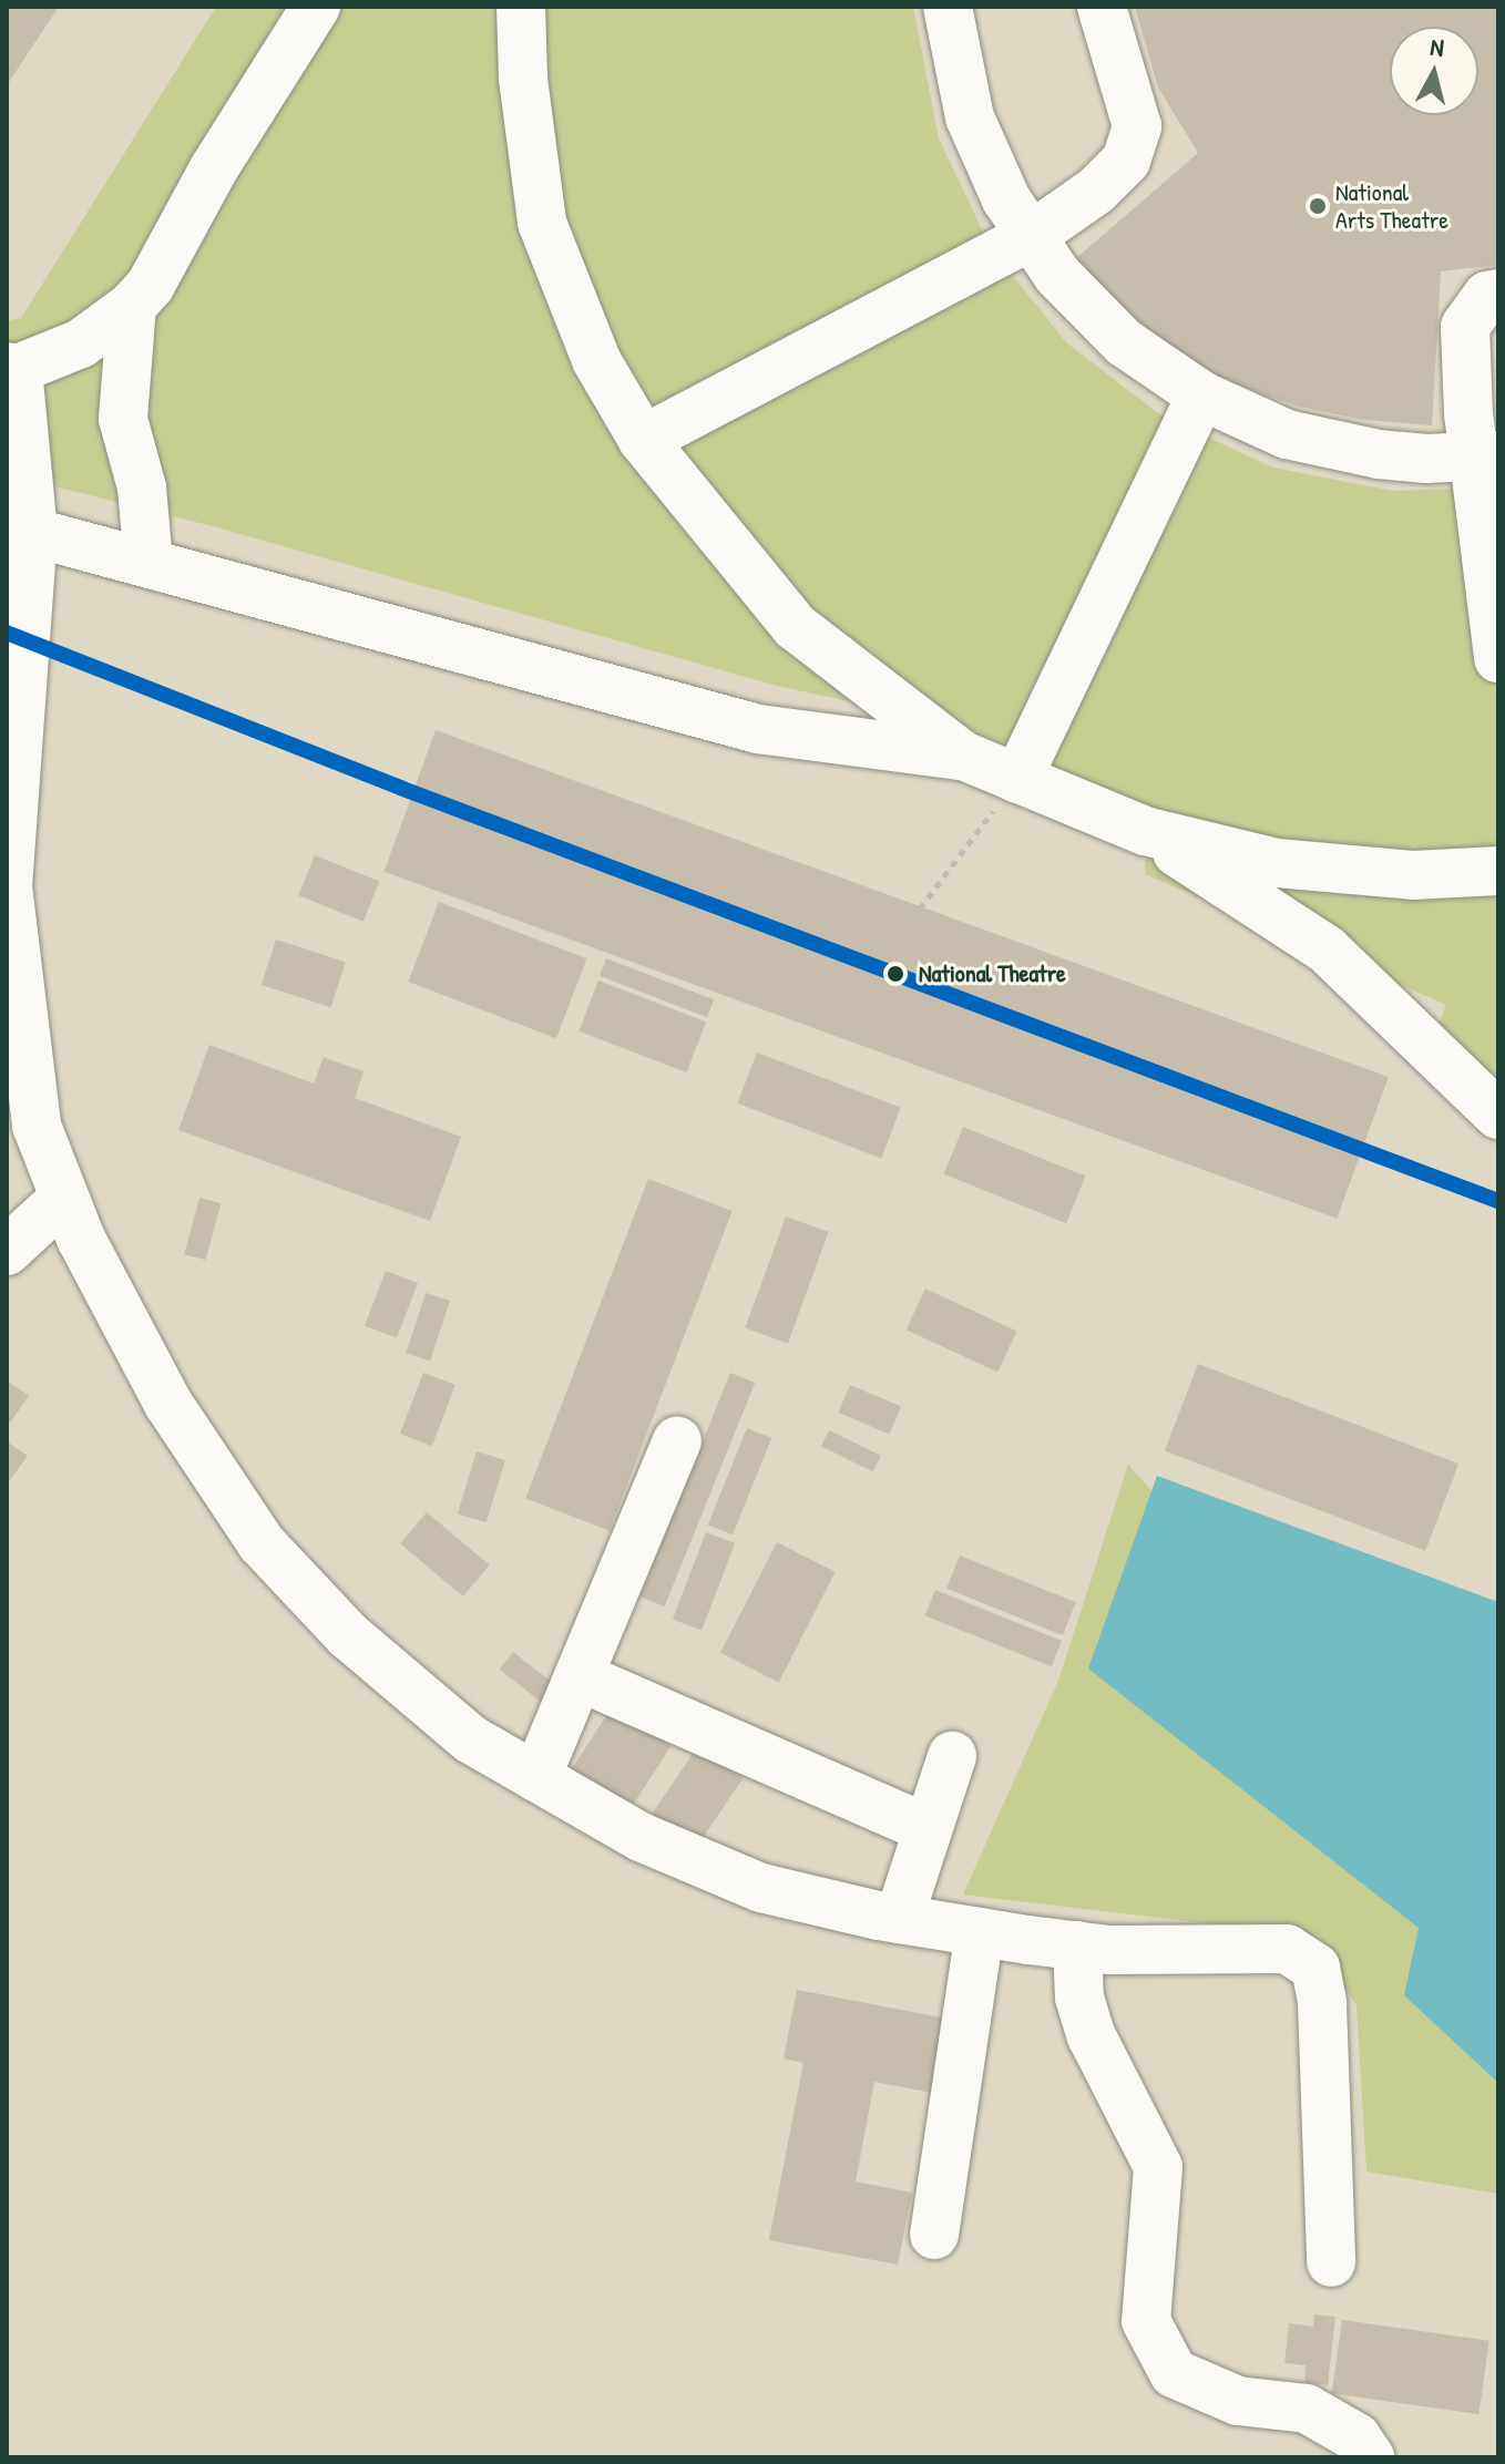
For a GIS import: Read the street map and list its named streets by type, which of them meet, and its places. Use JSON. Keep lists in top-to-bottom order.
{
  "places": ["National Arts Theatre", "National Theatre"],
  "north": "top"
}
